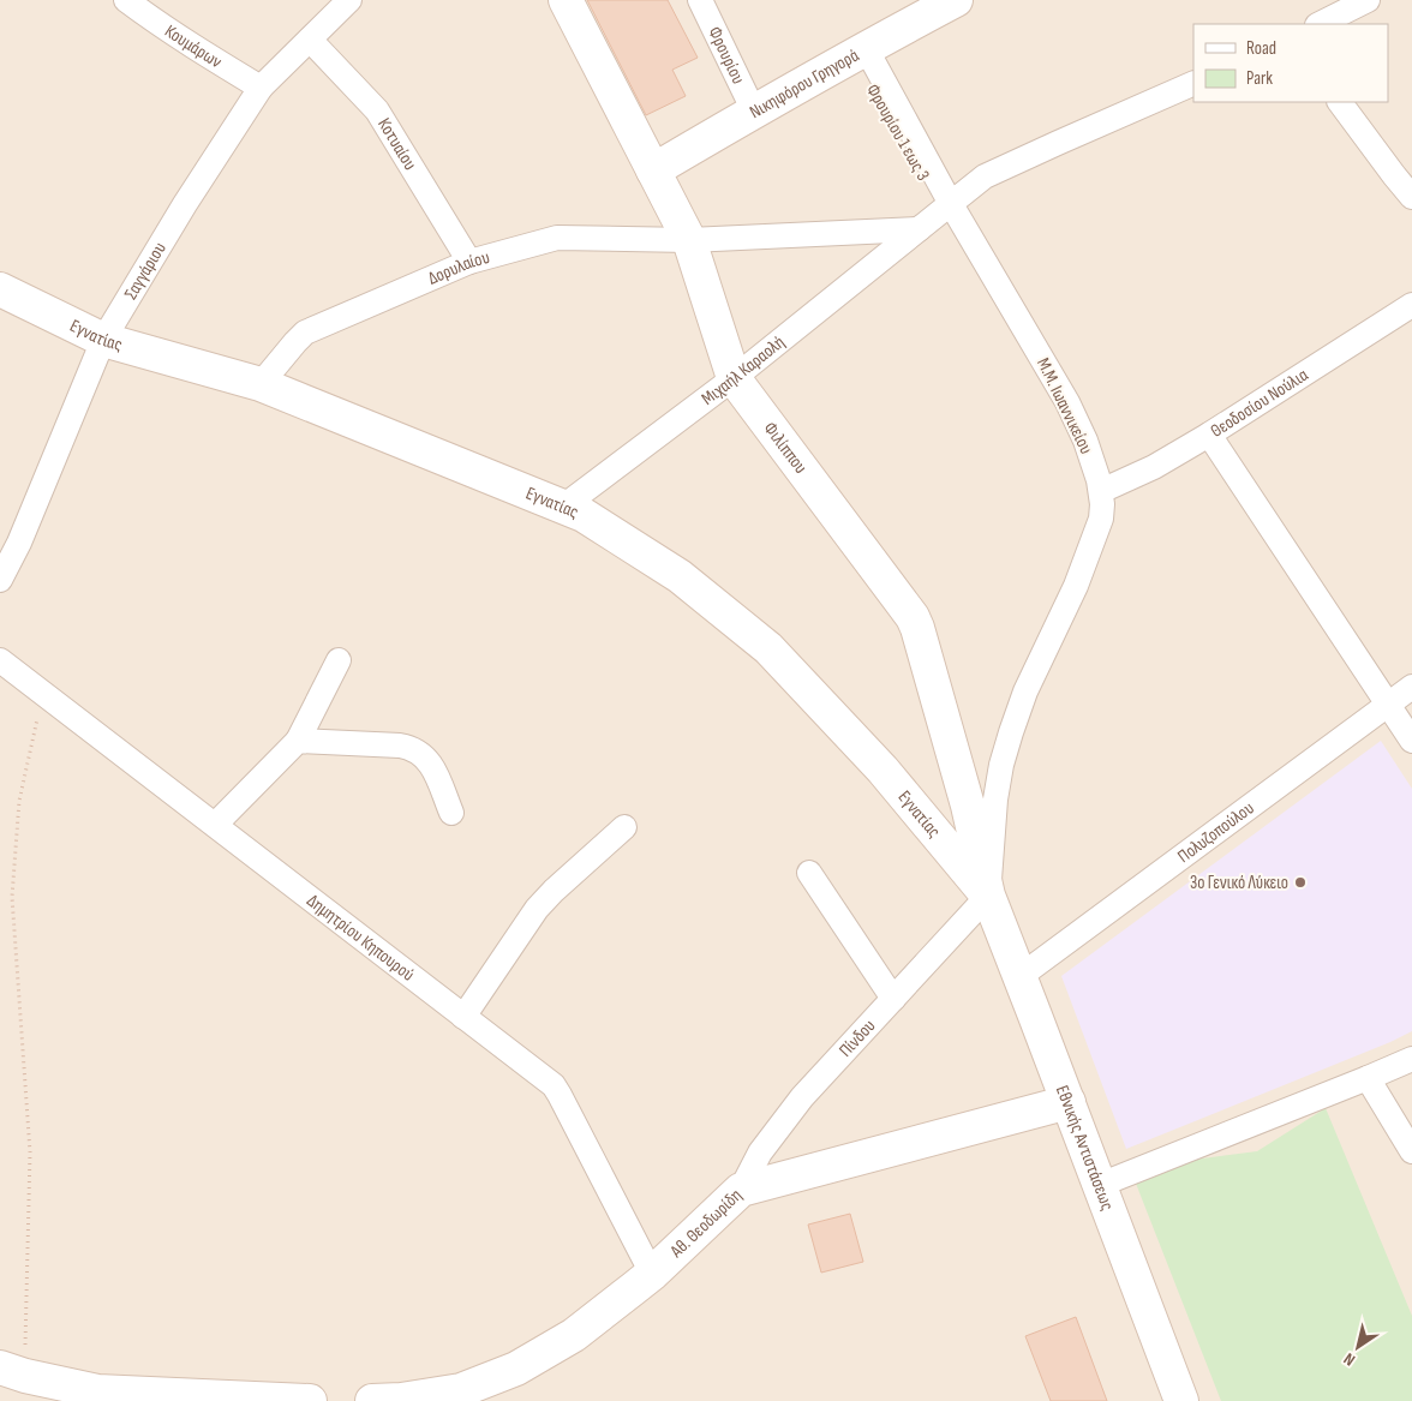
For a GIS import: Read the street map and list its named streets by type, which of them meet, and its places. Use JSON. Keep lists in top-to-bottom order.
{
  "streets": {
    "street": [
      "Κουμάρων",
      "Φρουρίου",
      "Νικηφόρου Γρηγορά",
      "Φρουρίου 1 εως 3",
      "Κοτυαίου",
      "Δορυλαίου",
      "Σαγγάριου",
      "Εγνατίας",
      "Μιχαήλ Καραολή",
      "Θεοδοσίου Νούλια",
      "Μ.Μ. Ιωαννικείου",
      "Φιλίππου",
      "Πολυζοπούλου",
      "Δημητρίου Κηπουρού",
      "Πίνδου",
      "Εθνικής Αντιστάσεως",
      "Αθ. Θεοδωρίδη"
    ]
  },
  "crossings": [
    ["Κουμάρων", "Σαγγάριου"],
    ["Φρουρίου", "Νικηφόρου Γρηγορά"],
    ["Νικηφόρου Γρηγορά", "Φρουρίου 1 εως 3"],
    ["Νικηφόρου Γρηγορά", "Φιλίππου"],
    ["Φρουρίου 1 εως 3", "Μιχαήλ Καραολή"],
    ["Φρουρίου 1 εως 3", "Μ.Μ. Ιωαννικείου"],
    ["Κοτυαίου", "Δορυλαίου"],
    ["Κοτυαίου", "Σαγγάριου"],
    ["Δορυλαίου", "Εγνατίας"],
    ["Δορυλαίου", "Φιλίππου"],
    ["Σαγγάριου", "Εγνατίας"],
    ["Εγνατίας", "Μιχαήλ Καραολή"],
    ["Εγνατίας", "Μ.Μ. Ιωαννικείου"],
    ["Εγνατίας", "Φιλίππου"],
    ["Εγνατίας", "Πίνδου"],
    ["Εγνατίας", "Εθνικής Αντιστάσεως"],
    ["Μιχαήλ Καραολή", "Μ.Μ. Ιωαννικείου"],
    ["Μιχαήλ Καραολή", "Φιλίππου"],
    ["Θεοδοσίου Νούλια", "Μ.Μ. Ιωαννικείου"],
    ["Μ.Μ. Ιωαννικείου", "Φιλίππου"],
    ["Μ.Μ. Ιωαννικείου", "Πίνδου"],
    ["Μ.Μ. Ιωαννικείου", "Εθνικής Αντιστάσεως"],
    ["Φιλίππου", "Πίνδου"],
    ["Φιλίππου", "Εθνικής Αντιστάσεως"],
    ["Πολυζοπούλου", "Εθνικής Αντιστάσεως"],
    ["Δημητρίου Κηπουρού", "Αθ. Θεοδωρίδη"],
    ["Πίνδου", "Εθνικής Αντιστάσεως"],
    ["Πίνδου", "Αθ. Θεοδωρίδη"],
    ["Εθνικής Αντιστάσεως", "Αθ. Θεοδωρίδη"]
  ],
  "places": ["3ο Γενικό Λύκειο"],
  "legend": ["Road", "Park"],
  "north": "bottom left"
}
